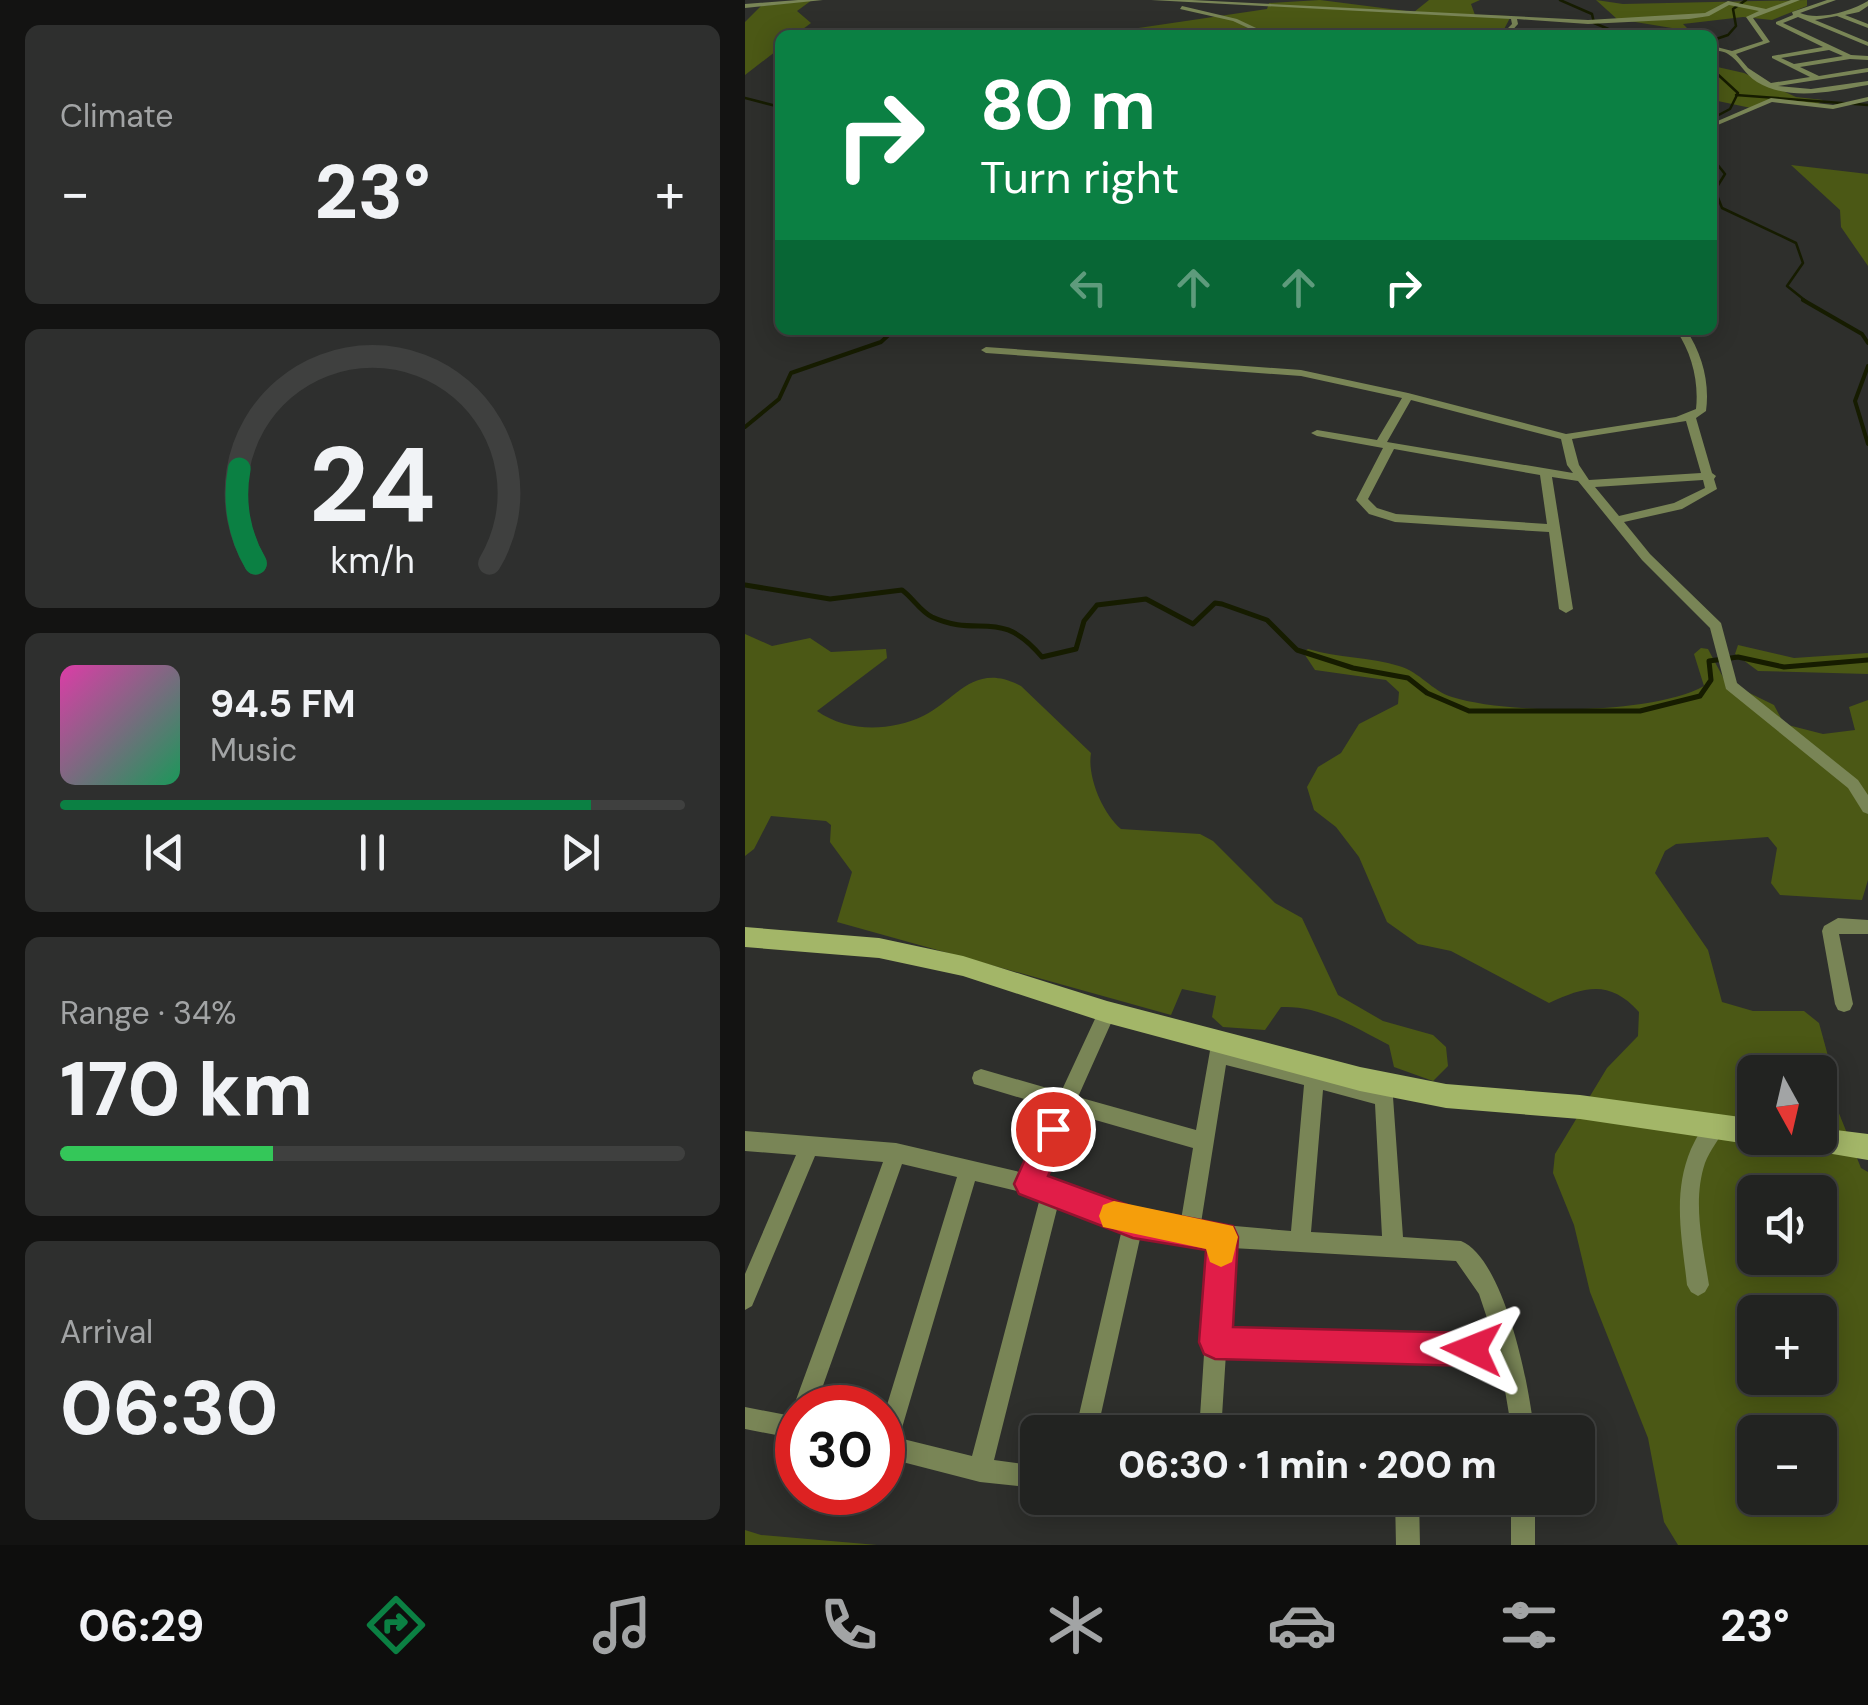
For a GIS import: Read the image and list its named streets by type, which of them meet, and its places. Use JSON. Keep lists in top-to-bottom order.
{
  "north": "bottom",
  "page": {
    "tile": [
      "Climate",
      ["Range · 34%", "170 km"],
      ["Arrival", "06:30"]
    ],
    "turn": ["80 m", "Turn right"],
    "heat": ["−", "23°", "+"],
    "song": ["94.5 FM", "Music"],
    "map_buttons": ["+", "−"],
    "limit": "30",
    "trip": "06:30 · 1 min · 200 m",
    "tabs": ["06:29", "23°"],
    "gauge": ["24", "km/h"]
  }
}
